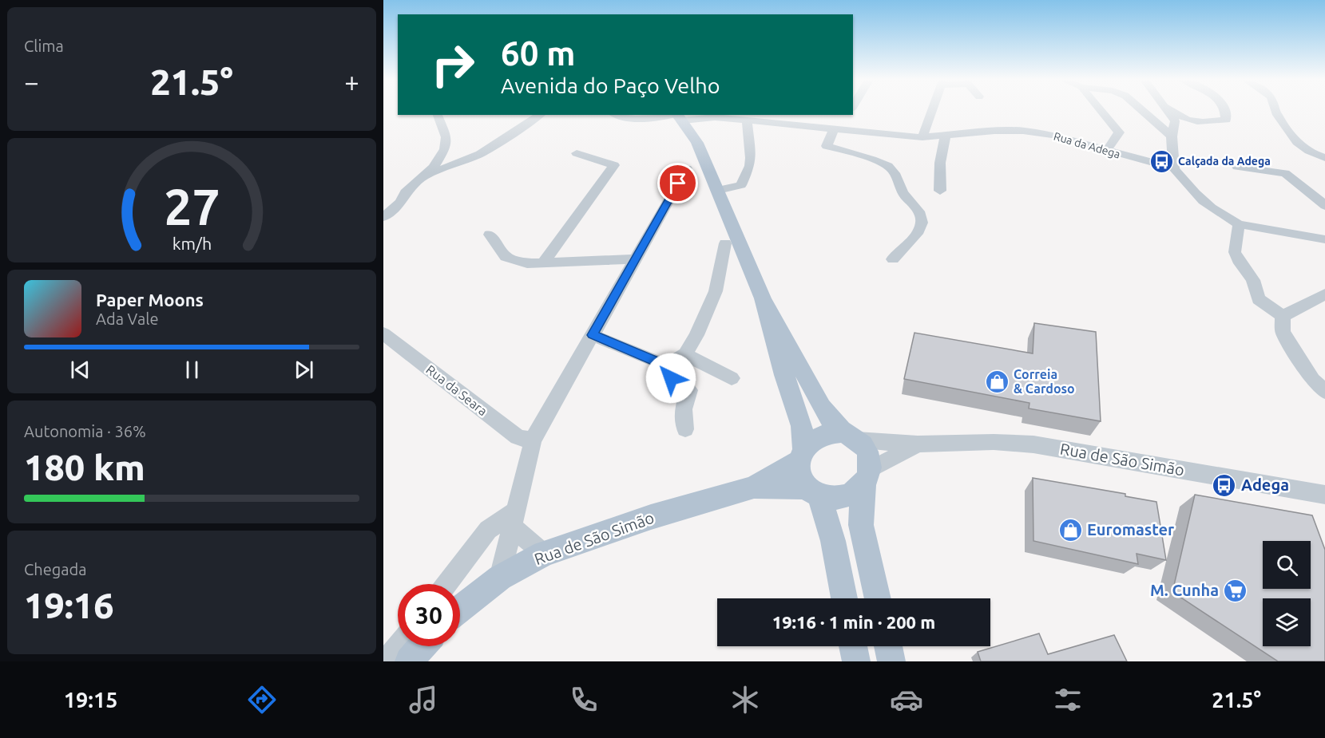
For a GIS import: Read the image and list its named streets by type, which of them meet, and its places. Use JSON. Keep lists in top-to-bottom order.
{
  "streets": {
    "main road": ["Rua de São Simão"],
    "street": ["Rua da Adega", "Rua da Seara"]
  },
  "places": {
    "bus stop": ["Calçada da Adega", "Adega"],
    "shop": ["Correia & Cardoso", "Euromaster"],
    "supermarket": ["M. Cunha"]
  },
  "page": {
    "tile": [
      "Clima",
      ["Autonomia · 36%", "180 km"],
      ["Chegada", "19:16"]
    ],
    "turn": ["60 m", "Avenida do Paço Velho"],
    "heat": ["−", "21.5°", "+"],
    "song": ["Paper Moons", "Ada Vale"],
    "limit": "30",
    "trip": "19:16 · 1 min · 200 m",
    "tabs": ["19:15", "21.5°"],
    "gauge": ["27", "km/h"]
  }
}
